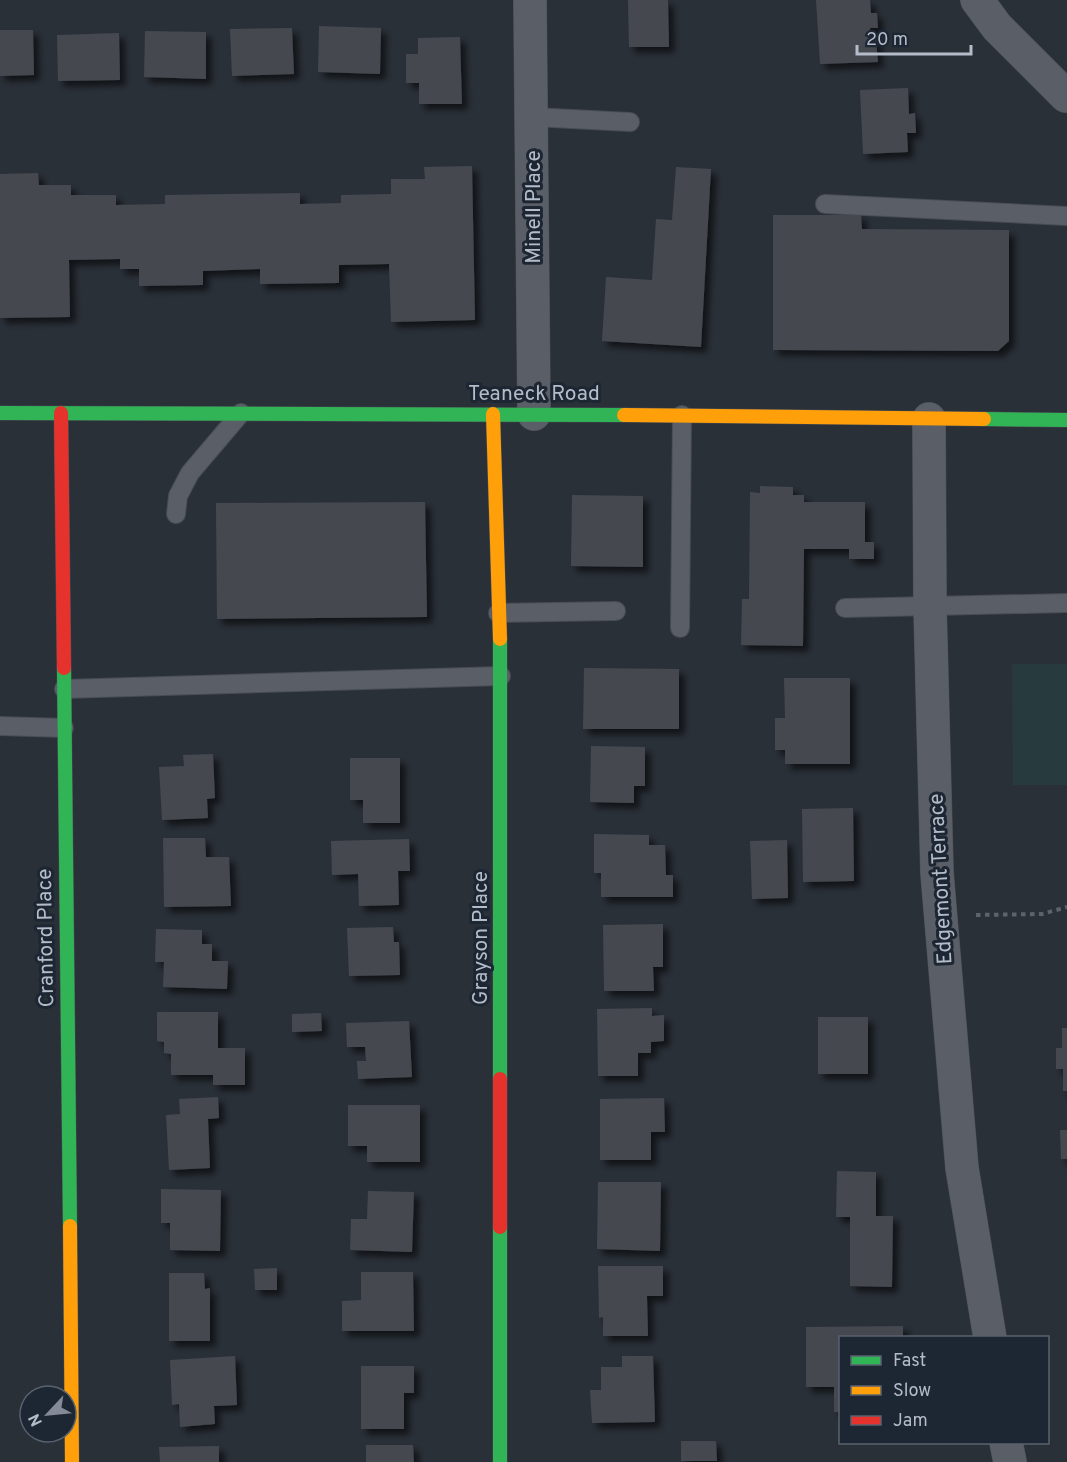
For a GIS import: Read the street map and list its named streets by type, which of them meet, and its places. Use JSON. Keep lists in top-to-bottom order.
{
  "streets": {
    "street": [
      "Minell Place",
      "Teaneck Road",
      "Edgemont Terrace",
      "Cranford Place",
      "Grayson Place"
    ]
  },
  "crossings": [
    ["Minell Place", "Teaneck Road"],
    ["Teaneck Road", "Edgemont Terrace"],
    ["Teaneck Road", "Cranford Place"],
    ["Teaneck Road", "Grayson Place"]
  ],
  "legend": ["Fast", "Slow", "Jam"],
  "scale_bar": "20 m",
  "north": "bottom left"
}
